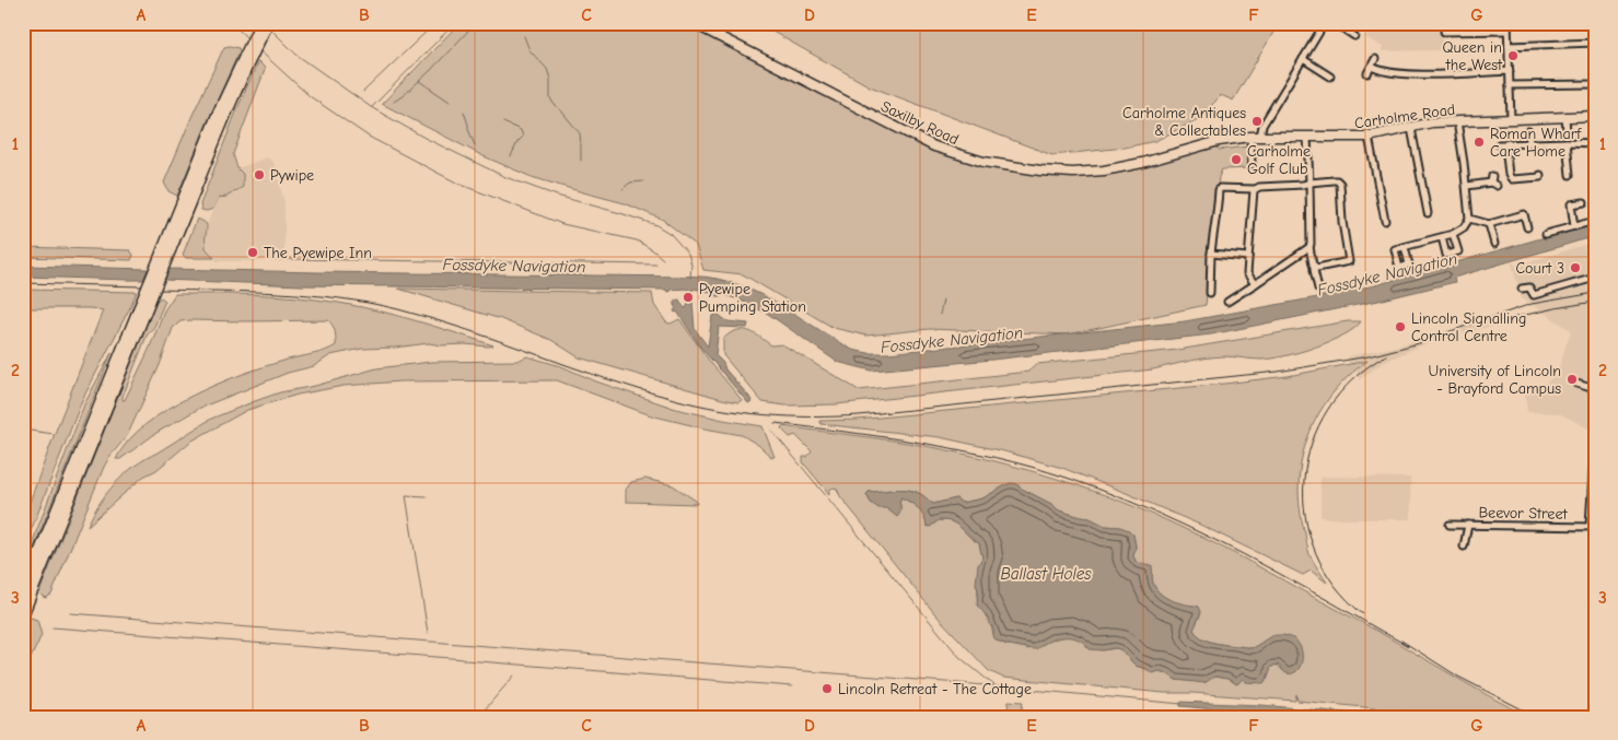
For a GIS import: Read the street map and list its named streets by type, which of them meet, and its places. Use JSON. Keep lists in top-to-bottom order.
{
  "streets": {
    "main road": ["Carholme Road", "Saxilby Road"],
    "street": ["Beevor Street"]
  },
  "crossings": [
    ["Carholme Road", "Saxilby Road"]
  ],
  "water": ["Fossdyke Navigation", "Ballast Holes"],
  "places": [
    "Queen in the West",
    "Carholme Antiques & Collectables",
    "Roman Wharf Care Home",
    "Carholme Golf Club",
    "Pywipe",
    "The Pyewipe Inn",
    "Court 3",
    "Pyewipe Pumping Station",
    "Lincoln Signalling Control Centre",
    "University of Lincoln - Brayford Campus",
    "Lincoln Retreat - The Cottage"
  ],
  "grid": {
    "columns": [
      "A",
      "B",
      "C",
      "D",
      "E",
      "F",
      "G"
    ],
    "rows": ["1", "2", "3"]
  }
}
